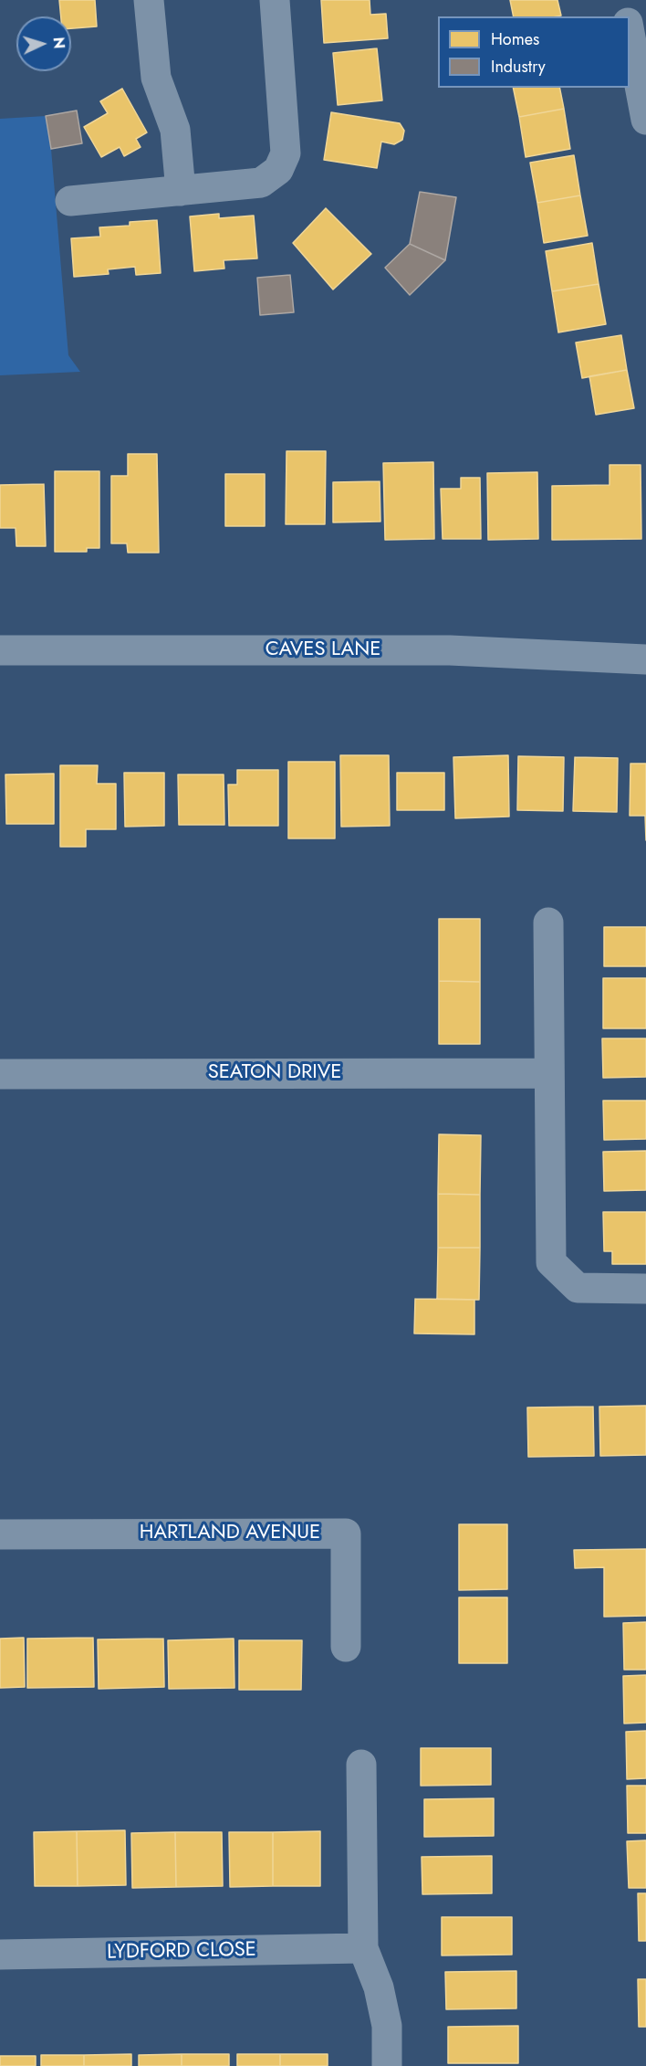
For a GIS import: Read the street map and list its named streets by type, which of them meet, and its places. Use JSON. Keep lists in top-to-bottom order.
{
  "streets": {
    "street": [
      "CAVES LANE",
      "SEATON DRIVE",
      "HARTLAND AVENUE",
      "LYDFORD CLOSE"
    ]
  },
  "legend": ["Homes", "Industry"],
  "north": "right"
}
